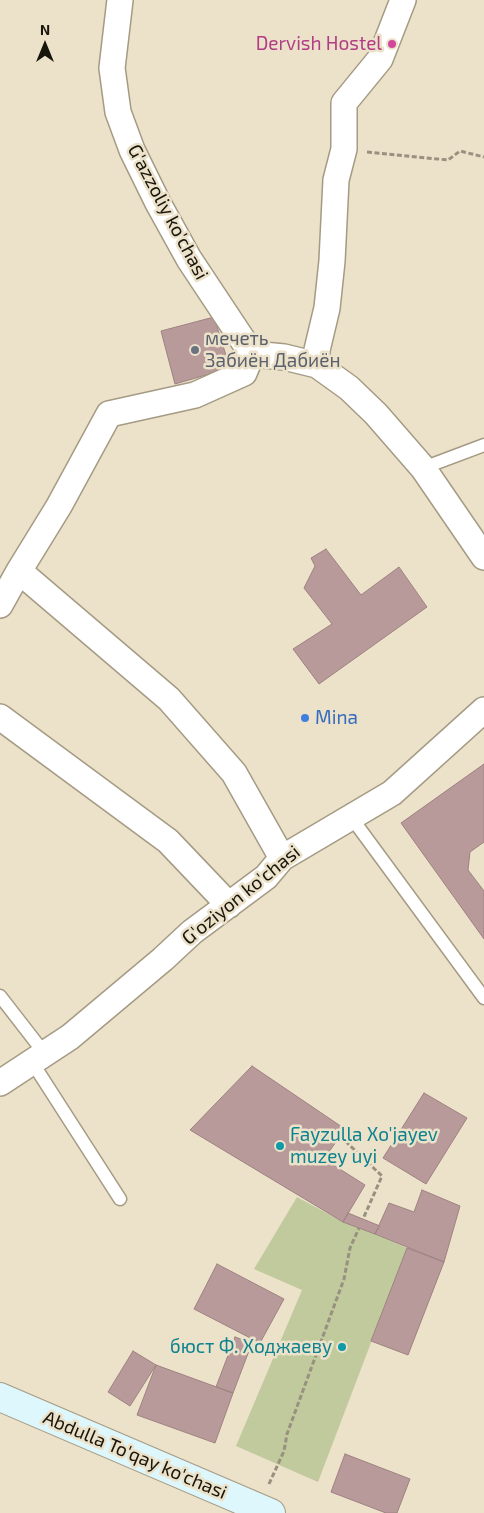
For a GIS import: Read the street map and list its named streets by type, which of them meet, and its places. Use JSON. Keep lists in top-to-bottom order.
{
  "streets": {
    "street": ["G'azzoliy ko'chasi", "G'oziyon ko'chasi", "Abdulla To'qay ko'chasi"]
  },
  "places": [
    "Dervish Hostel",
    "мечеть Забиён Дабиён",
    "Mina",
    "Fayzulla Xo'jayev muzey uyi",
    "бюст Ф. Ходжаеву"
  ],
  "north": "top"
}
